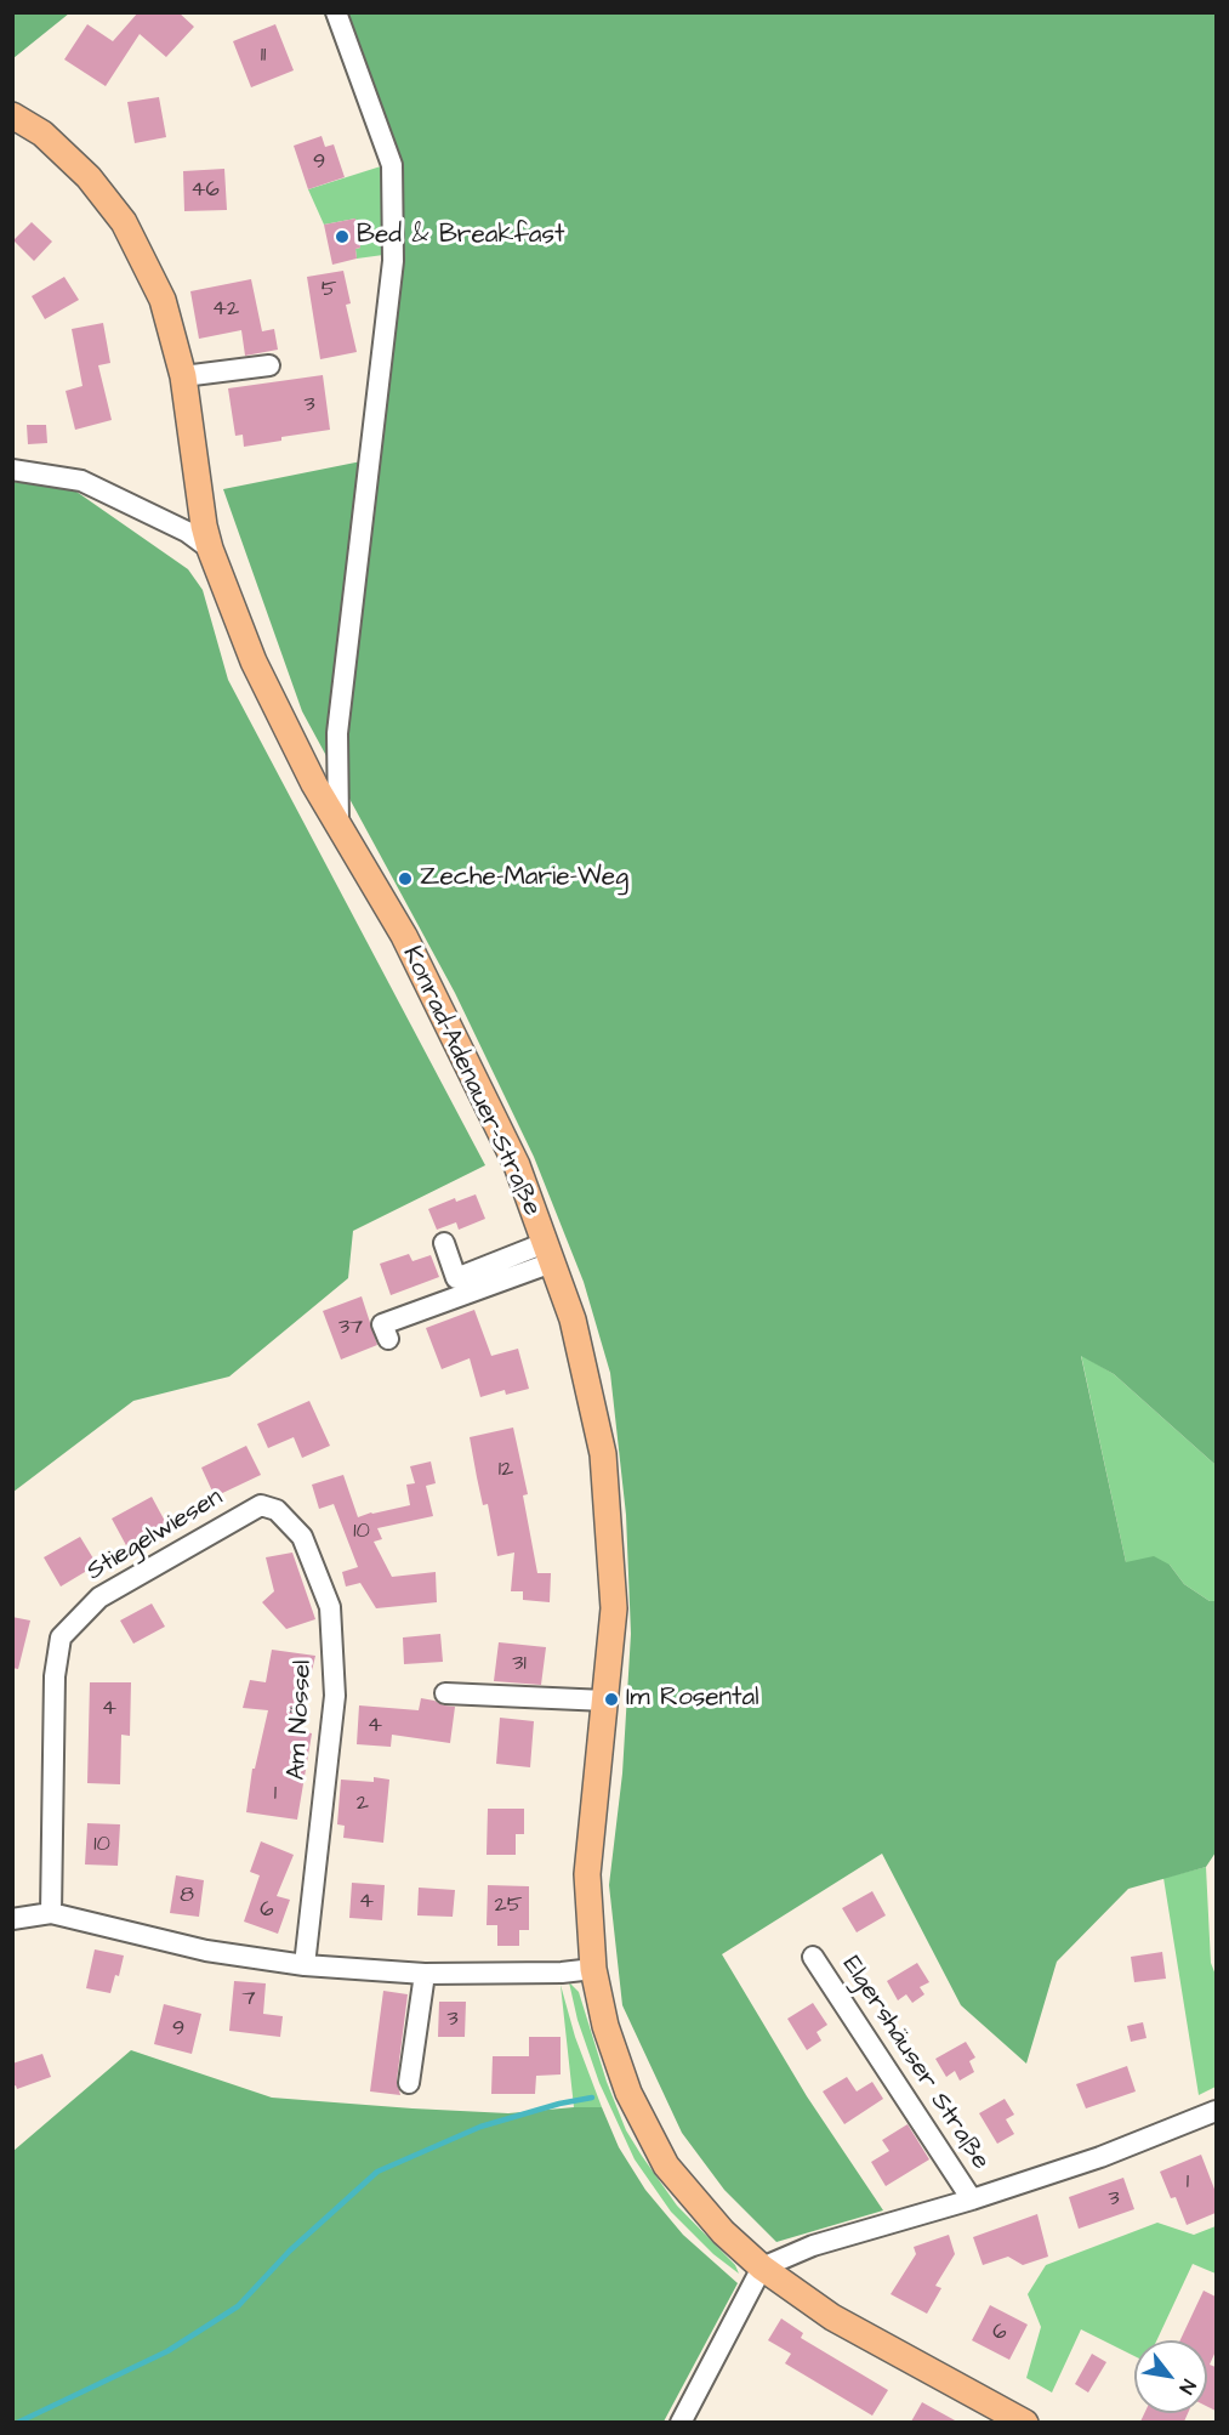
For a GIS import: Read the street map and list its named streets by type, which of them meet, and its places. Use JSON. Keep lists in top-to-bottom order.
{
  "streets": {
    "main road": ["Konrad-Adenauer-Straße"],
    "street": ["Stiegelwiesen", "Am Nössel", "Elgershäuser Straße"]
  },
  "crossings": [
    ["Konrad-Adenauer-Straße", "Elgershäuser Straße"],
    ["Stiegelwiesen", "Am Nössel"]
  ],
  "places": ["Bed & Breakfast", "Zeche-Marie-Weg", "Im Rosental"],
  "house_numbers": [
    "11",
    "9",
    "46",
    "5",
    "42",
    "3",
    "37",
    "12",
    "10",
    "31",
    "4",
    "4",
    "1",
    "2",
    "10",
    "8",
    "4",
    "25",
    "6",
    "7",
    "3",
    "9",
    "1",
    "3",
    "6"
  ],
  "north": "bottom right"
}
